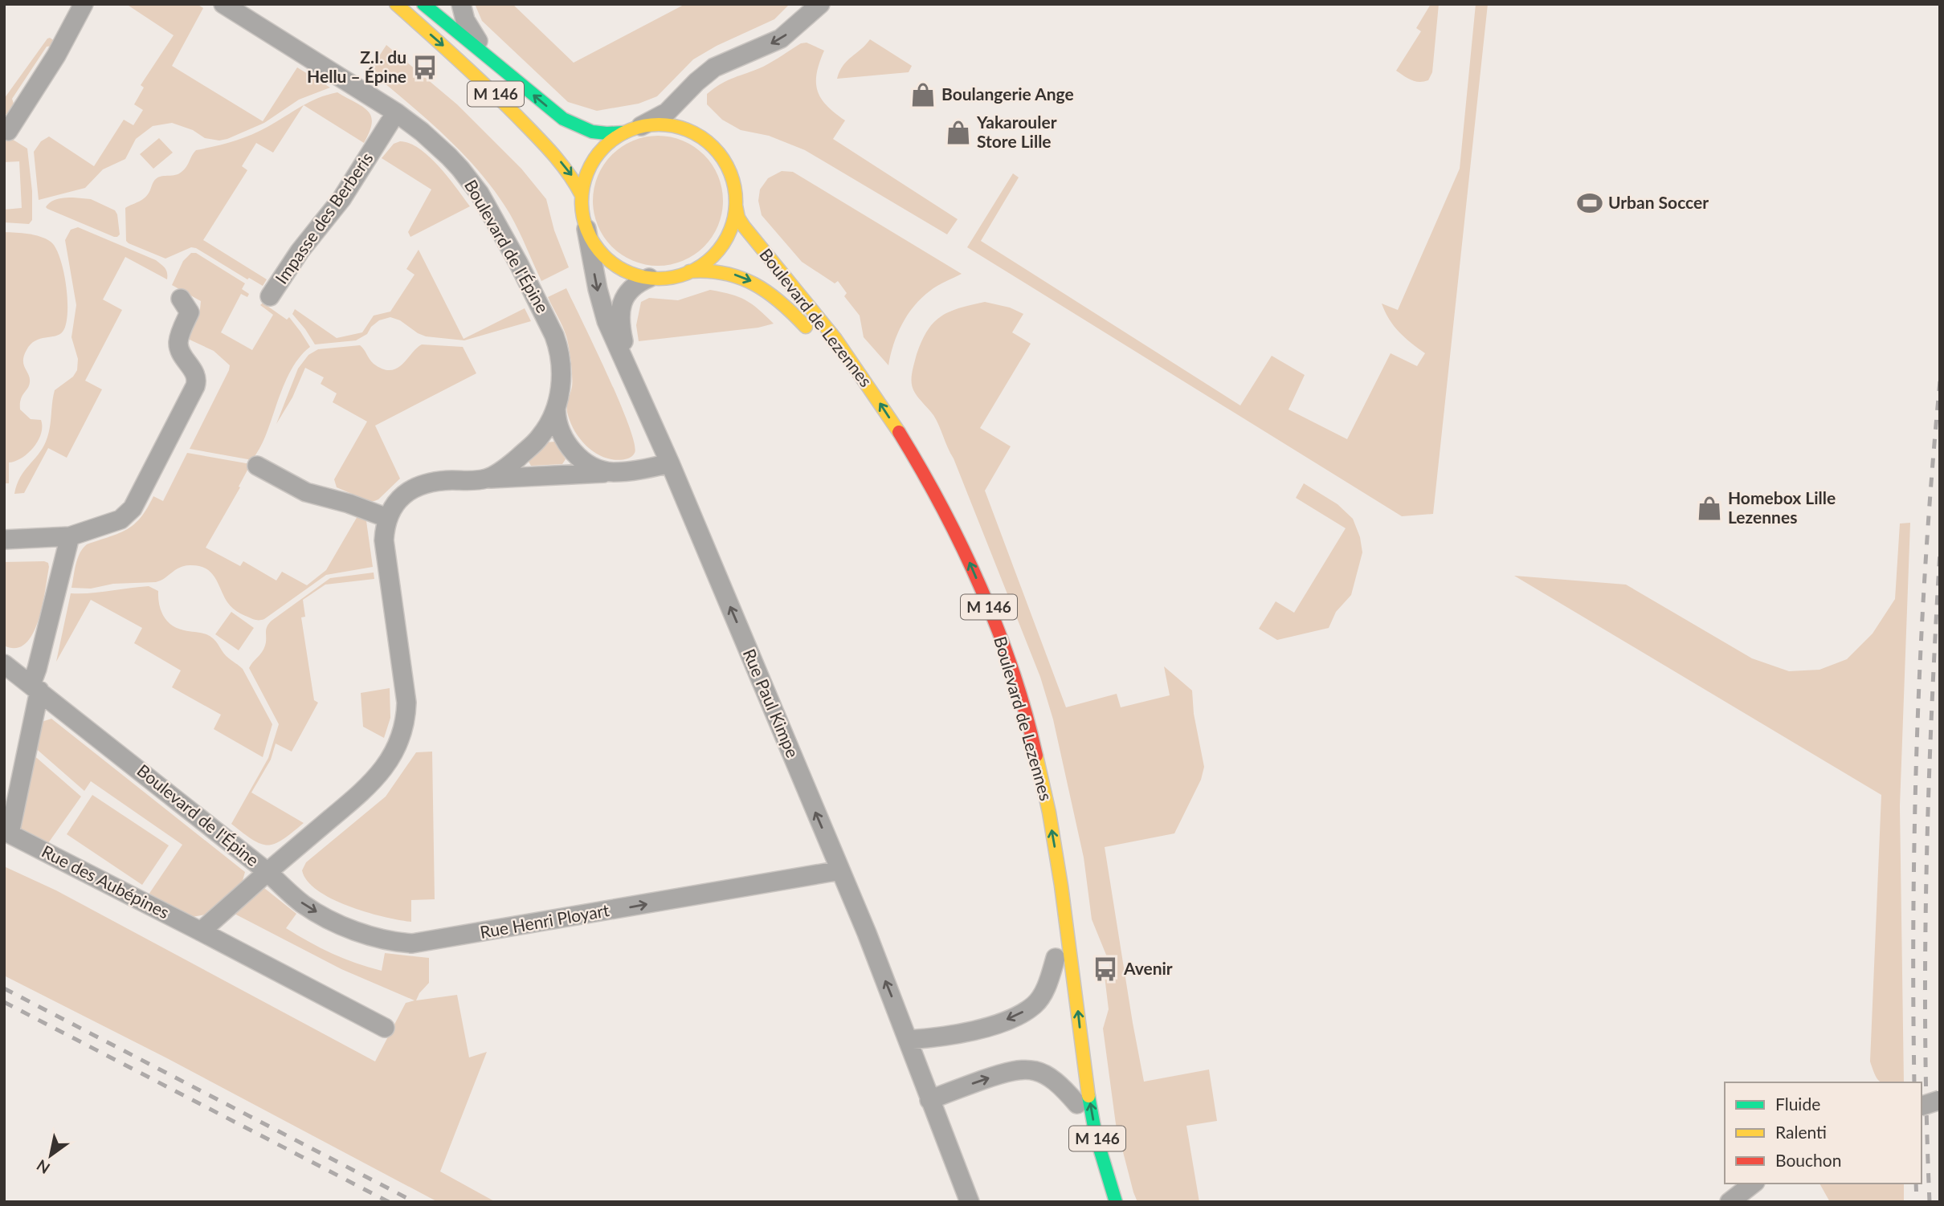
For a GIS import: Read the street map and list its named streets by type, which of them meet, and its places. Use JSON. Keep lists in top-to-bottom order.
{
  "streets": {
    "main road": ["M 146", "Boulevard de Lezennes"],
    "street": [
      "Impasse des Berberis",
      "Boulevard de l'Épine",
      "Rue Paul Kimpe",
      "Rue des Aubépines",
      "Rue Henri Ployart"
    ]
  },
  "crossings": [
    ["M 146", "Boulevard de Lezennes"],
    ["M 146", "Rue Paul Kimpe"],
    ["Impasse des Berberis", "Boulevard de l'Épine"],
    ["Boulevard de l'Épine", "Rue Paul Kimpe"],
    ["Boulevard de l'Épine", "Rue des Aubépines"],
    ["Boulevard de l'Épine", "Rue Henri Ployart"],
    ["Boulevard de Lezennes", "Rue Paul Kimpe"],
    ["Rue Paul Kimpe", "Rue Henri Ployart"]
  ],
  "one_way": ["Rue Henri Ployart"],
  "places": {
    "bus stop": ["Z.I. du Hellu – Épine", "Avenir"],
    "shop": ["Boulangerie Ange", "Yakarouler Store Lille", "Homebox Lille Lezennes"],
    "sports": ["Urban Soccer"]
  },
  "legend": ["Fluide", "Ralenti", "Bouchon"],
  "north": "bottom left"
}
